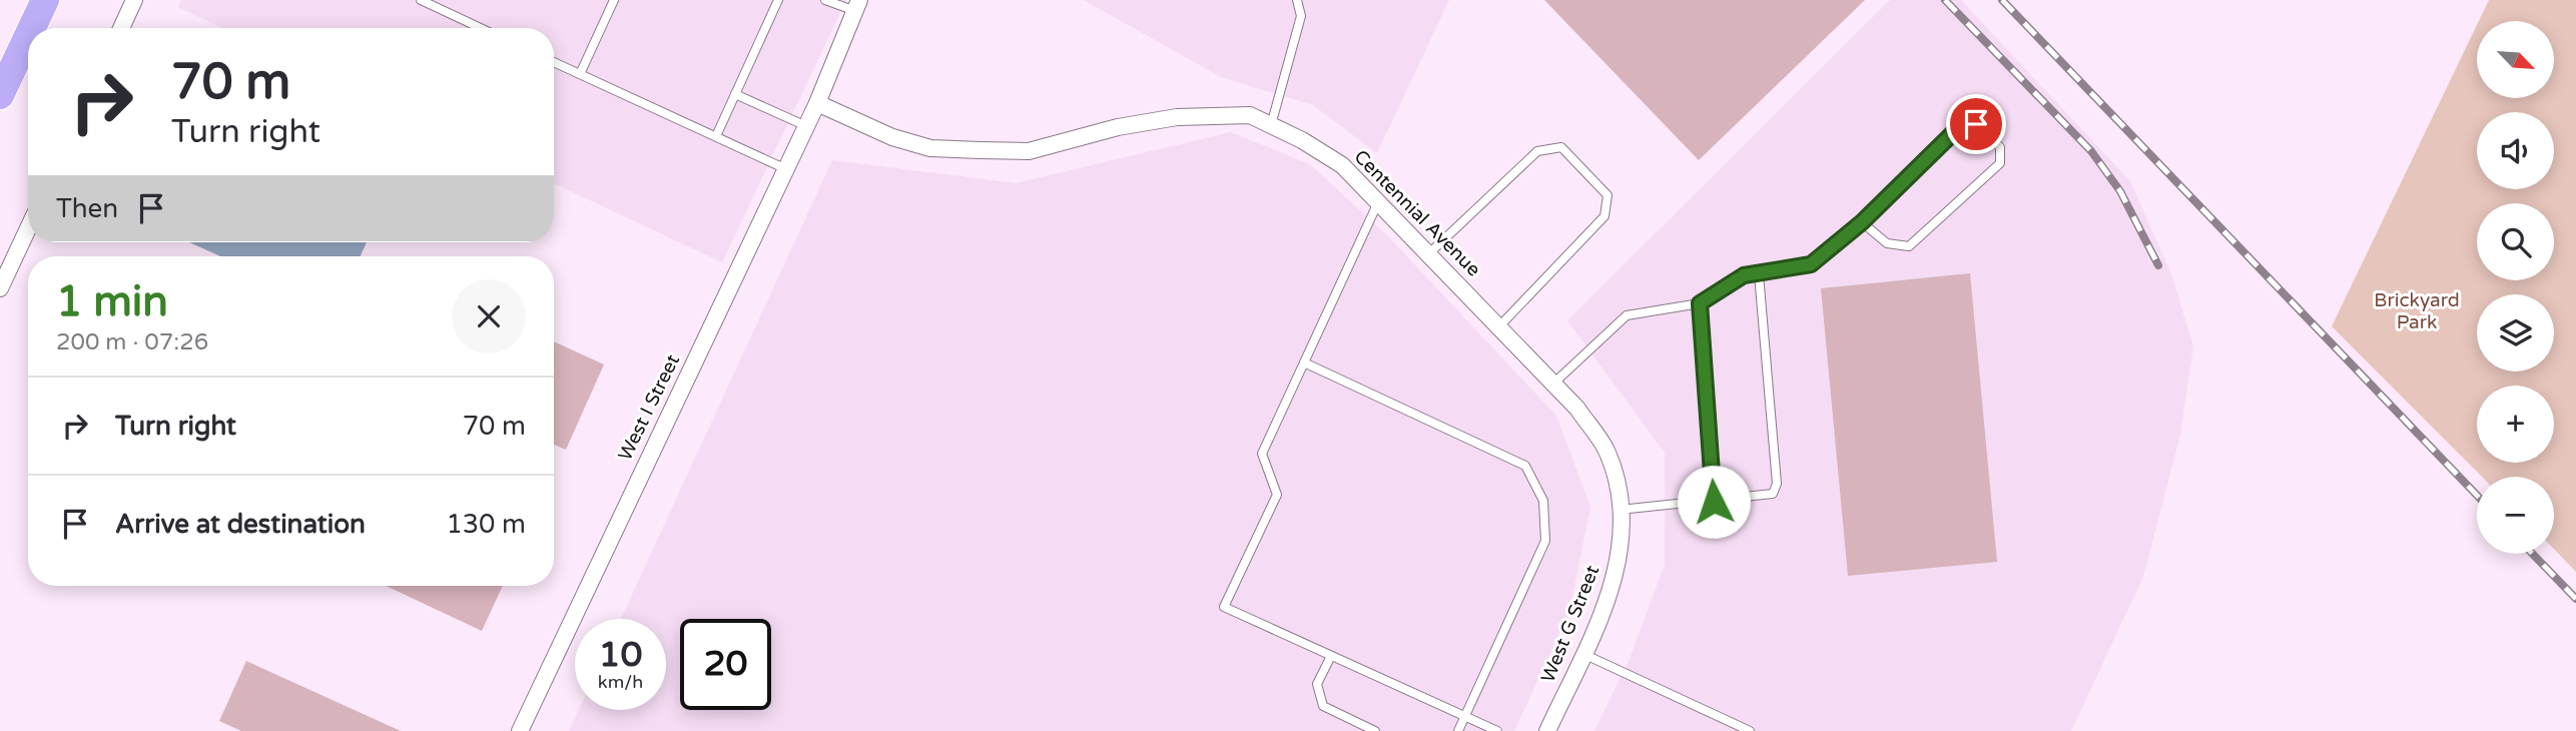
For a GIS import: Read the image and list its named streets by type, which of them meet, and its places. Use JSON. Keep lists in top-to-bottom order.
{
  "streets": {
    "street": ["Centennial Avenue", "West I Street", "West G Street"]
  },
  "crossings": [
    ["Centennial Avenue", "West I Street"],
    ["Centennial Avenue", "West G Street"]
  ],
  "parks": ["Brickyard Park"],
  "north": "bottom right",
  "page": {
    "map_buttons": ["+", "−"],
    "turn": ["70 m", "Turn right"],
    "then": "Then",
    "heading": ["1 min", "200 m · 07:26"],
    "list": [
      {
        "name": "Turn right",
        "value": "70 m"
      },
      {
        "name": "Arrive at destination",
        "value": "130 m"
      }
    ],
    "speed": "10 km/h",
    "limit": "20"
  }
}
